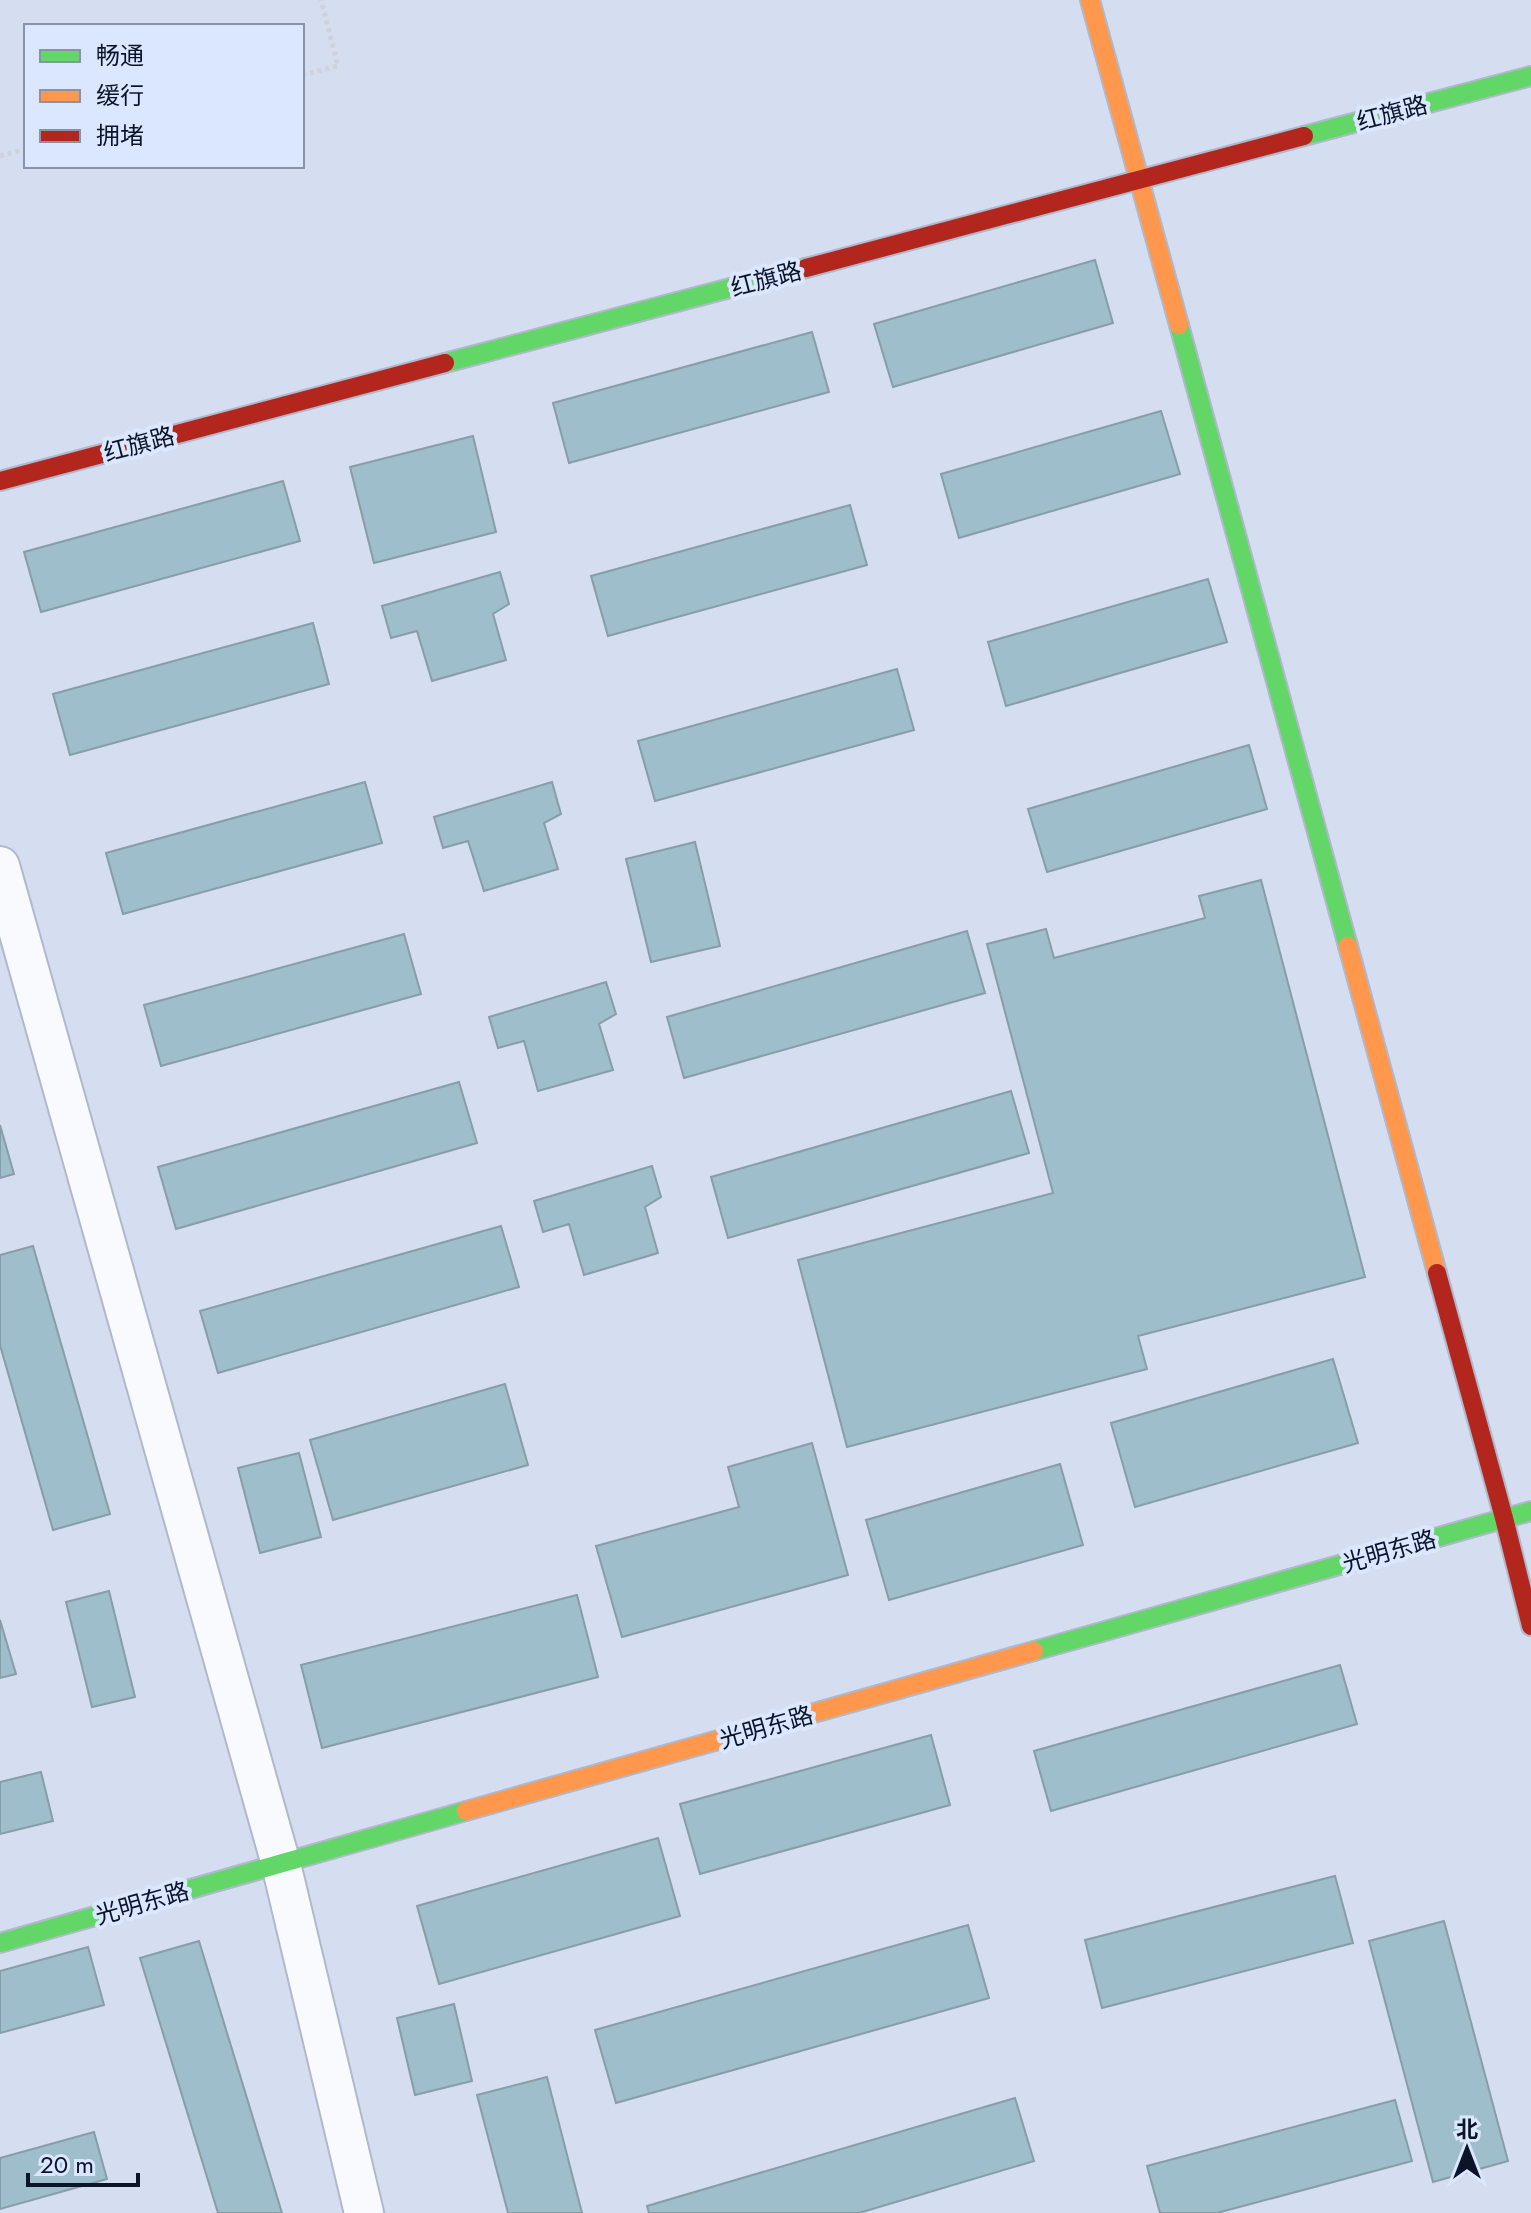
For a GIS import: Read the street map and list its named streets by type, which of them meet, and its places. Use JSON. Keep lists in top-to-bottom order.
{
  "streets": {
    "street": ["红旗路", "光明东路"]
  },
  "legend": ["畅通", "缓行", "拥堵"],
  "scale_bar": "20 m",
  "north": "top"
}
